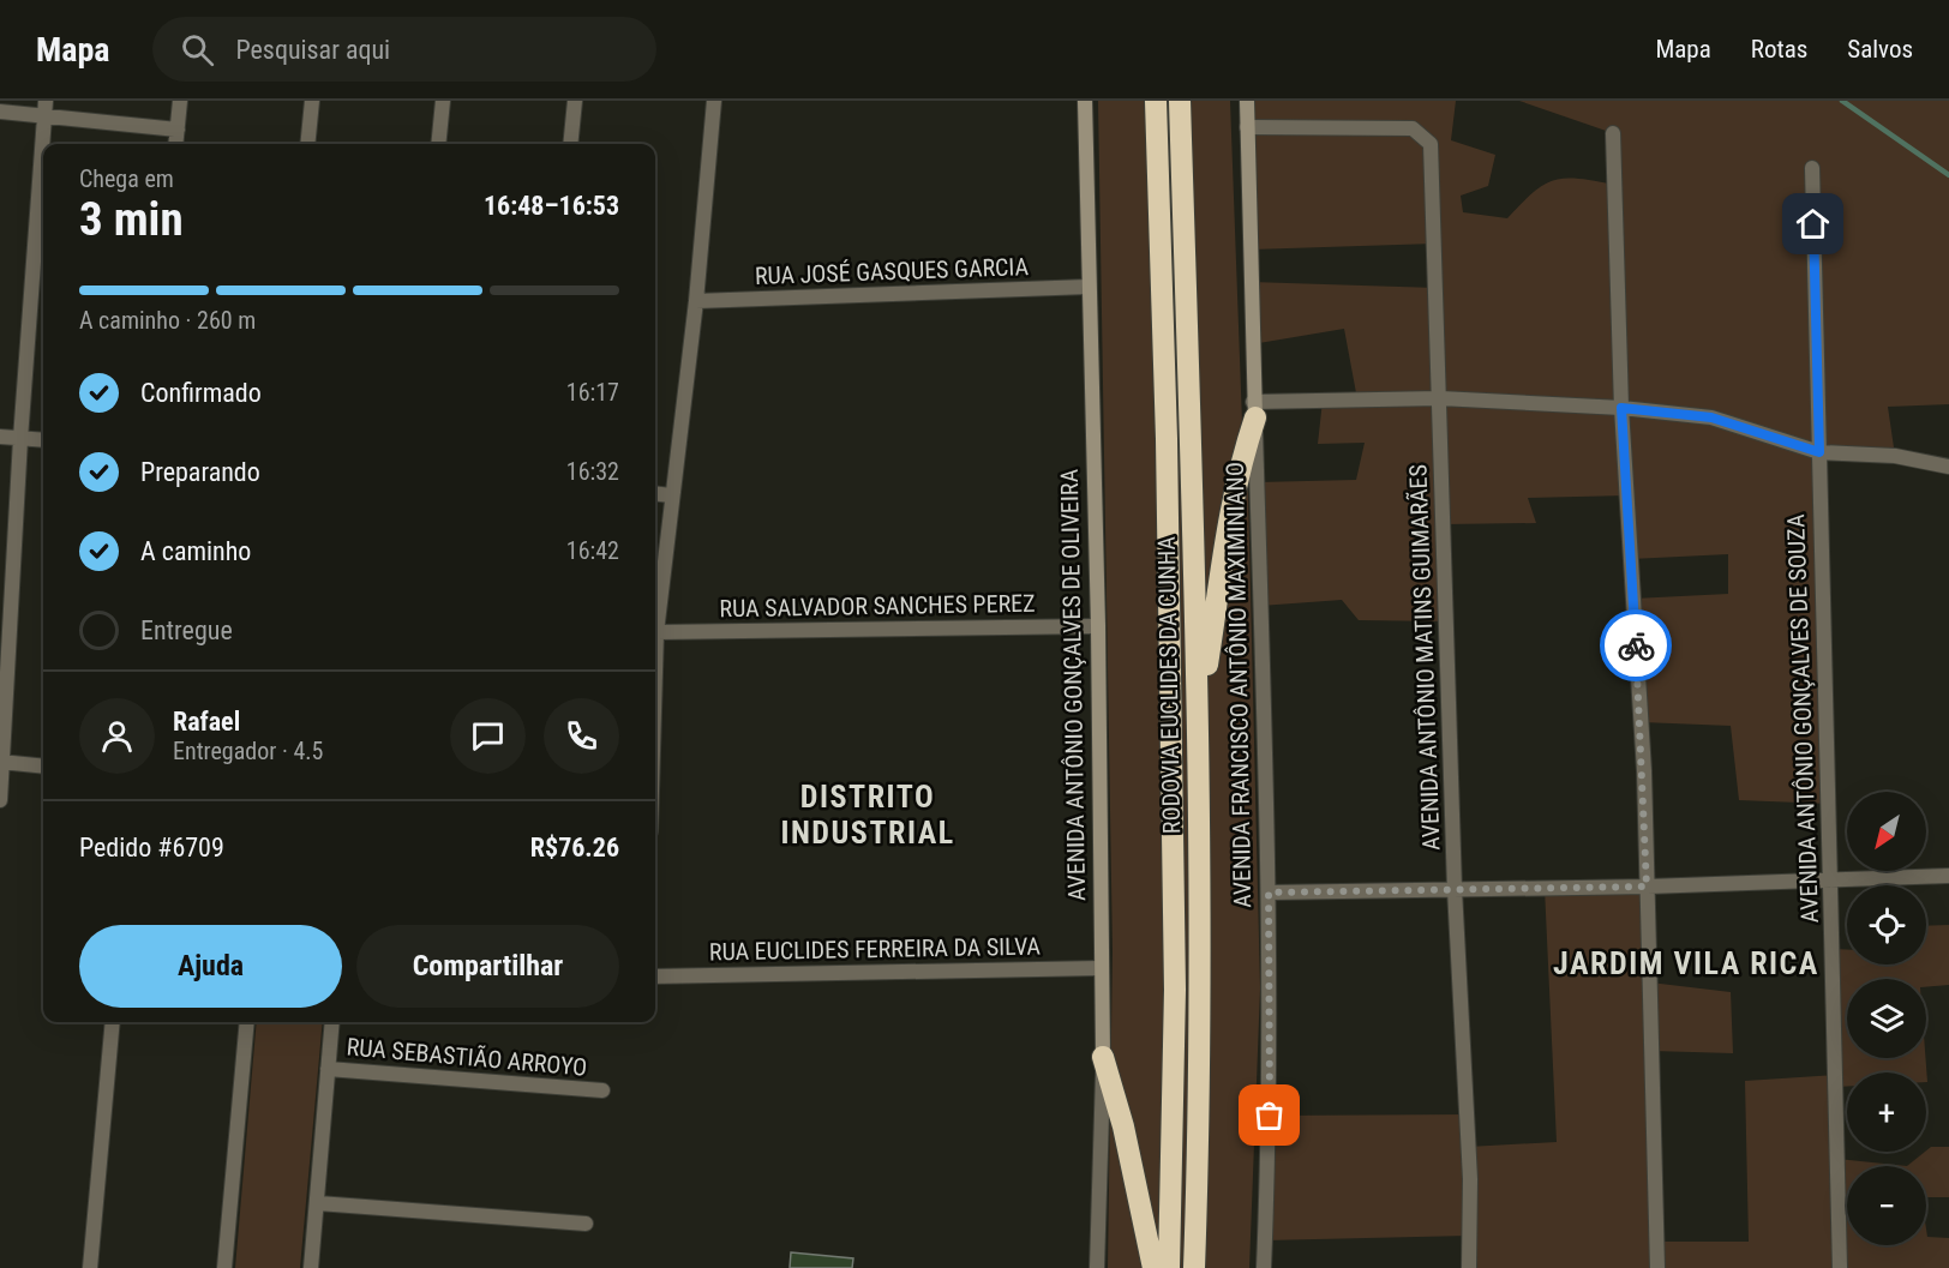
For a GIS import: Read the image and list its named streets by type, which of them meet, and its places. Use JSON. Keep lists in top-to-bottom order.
{
  "streets": {
    "highway": ["RODOVIA EUCLIDES DA CUNHA"],
    "main road": ["AVENIDA ANTÔNIO GONÇALVES DE OLIVEIRA", "AVENIDA FRANCISCO ANTÔNIO MAXIMINIANO"],
    "street": [
      "RUA JOSÉ GASQUES GARCIA",
      "RUA SALVADOR SANCHES PEREZ",
      "AVENIDA ANTÔNIO MATINS GUIMARÃES",
      "AVENIDA ANTÔNIO GONÇALVES DE SOUZA",
      "RUA EUCLIDES FERREIRA DA SILVA",
      "RUA SEBASTIÃO ARROYO"
    ]
  },
  "crossings": [
    ["RUA JOSÉ GASQUES GARCIA", "AVENIDA ANTÔNIO GONÇALVES DE OLIVEIRA"],
    ["RUA SALVADOR SANCHES PEREZ", "AVENIDA ANTÔNIO GONÇALVES DE OLIVEIRA"],
    ["AVENIDA ANTÔNIO MATINS GUIMARÃES", "AVENIDA FRANCISCO ANTÔNIO MAXIMINIANO"],
    ["AVENIDA ANTÔNIO GONÇALVES DE OLIVEIRA", "RUA EUCLIDES FERREIRA DA SILVA"]
  ],
  "districts": ["DISTRITO INDUSTRIAL", "JARDIM VILA RICA"],
  "north": "bottom left",
  "page": {
    "header": "Mapa",
    "search": "Pesquisar aqui",
    "nav": ["Mapa", "Rotas", "Salvos"],
    "heading": ["3 min", "Chega em", "16:48–16:53"],
    "panel": [
      "Rafael",
      "Entregador · 4.5",
      "Pedido #6709",
      "R$76.26"
    ],
    "bar": "A caminho · 260 m",
    "list": [
      ["Confirmado", "16:17"],
      ["Preparando", "16:32"],
      ["A caminho", "16:42"],
      "Entregue"
    ],
    "map_buttons": ["+", "−"],
    "buttons": ["Ajuda", "Compartilhar"]
  }
}
